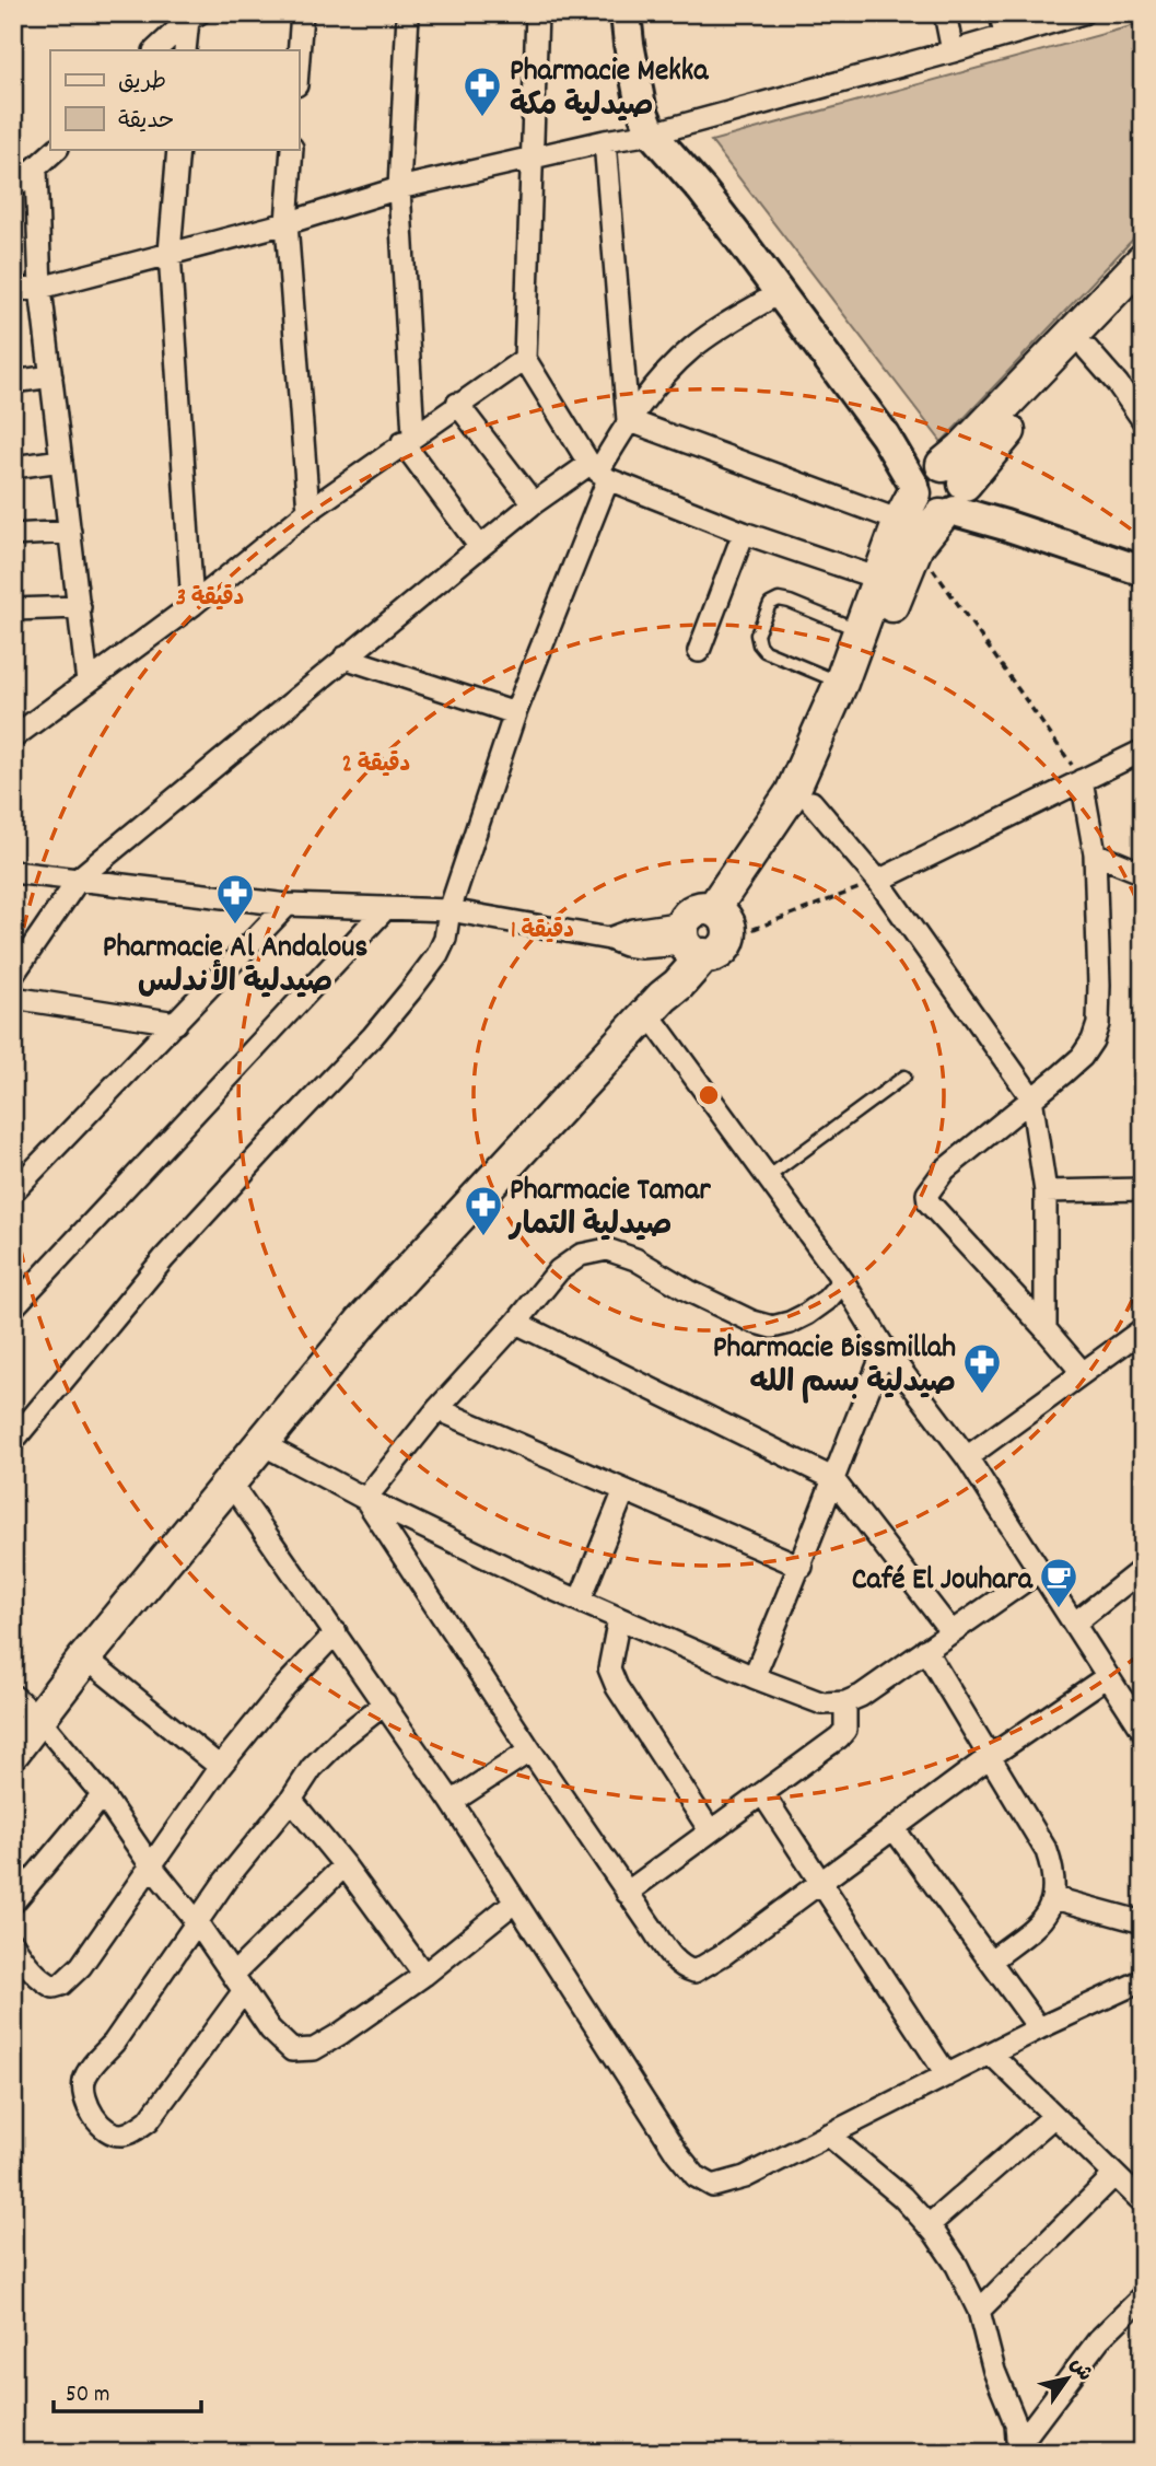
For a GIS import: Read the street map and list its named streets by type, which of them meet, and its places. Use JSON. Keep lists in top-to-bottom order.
{
  "places": {
    "pharmacy": [
      "Pharmacie Mekka صيدلية مكة",
      "Pharmacie Al Andalous صيدلية الأندلس",
      "Pharmacie Tamar صيدلية التمار",
      "Pharmacie Bissmillah صيدلية بسم الله"
    ],
    "cafe": ["Café El Jouhara"]
  },
  "legend": ["طريق", "حديقة"],
  "scale_bar": "50 m",
  "north": "top right",
  "rings": ["3 دقيقة", "2 دقيقة", "1 دقيقة"]
}
